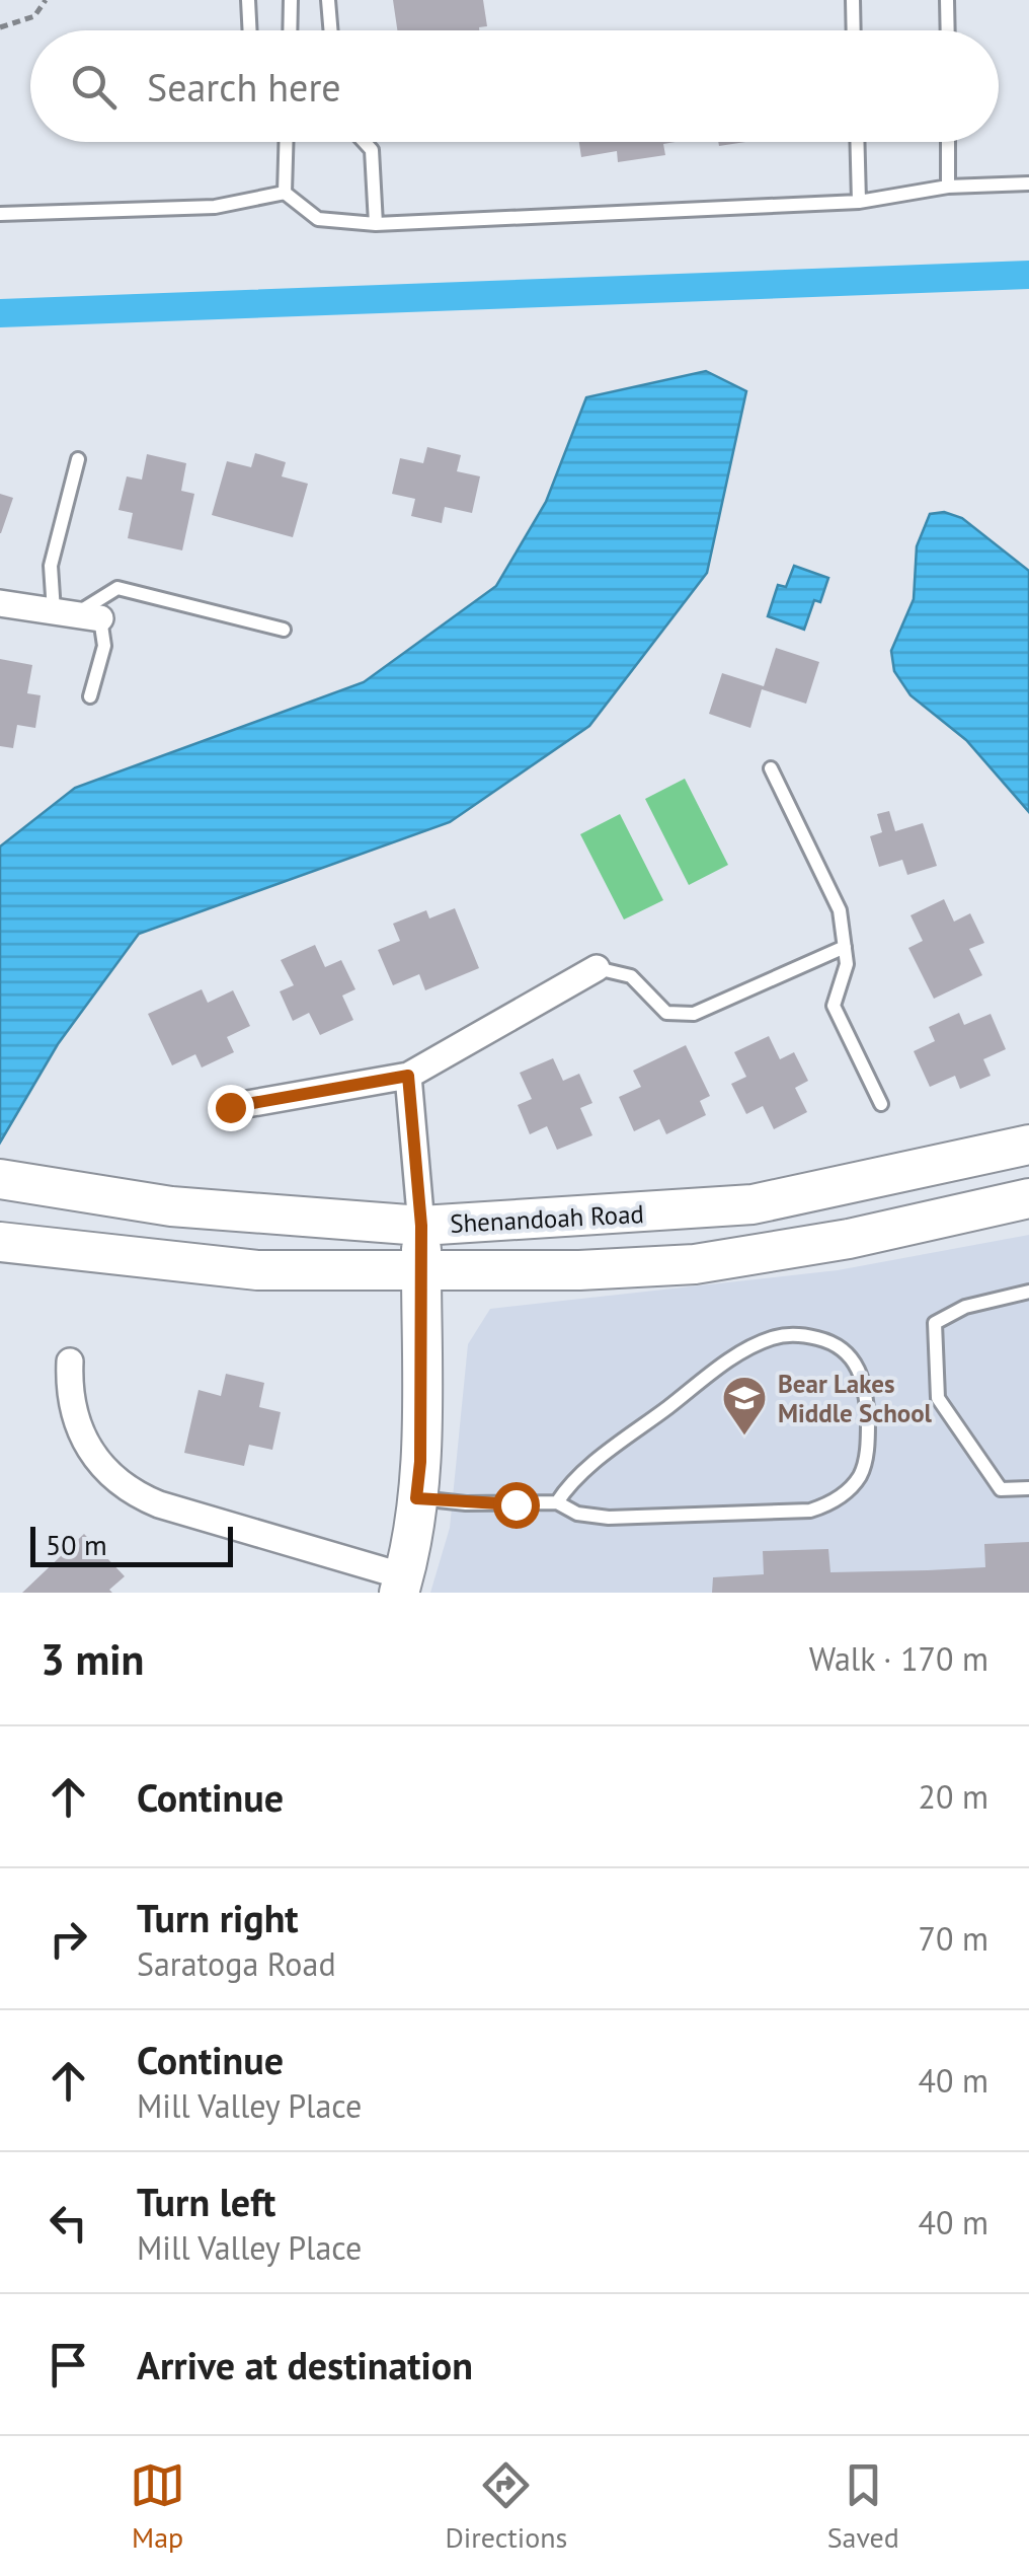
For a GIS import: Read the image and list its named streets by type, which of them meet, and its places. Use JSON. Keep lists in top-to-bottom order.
{
  "streets": {
    "street": ["Shenandoah Road"]
  },
  "places": {
    "school or university": ["Bear Lakes Middle School"]
  },
  "scale_bar": "50 m",
  "page": {
    "search": "Search here",
    "scale": "50 m",
    "heading": ["3 min", "Walk · 170 m"],
    "list": [
      ["Continue", "20 m"],
      ["Turn right", "Saratoga Road", "70 m"],
      ["Continue", "Mill Valley Place", "40 m"],
      ["Turn left", "Mill Valley Place", "40 m"],
      "Arrive at destination"
    ],
    "nav": ["Map", "Directions", "Saved"]
  }
}
